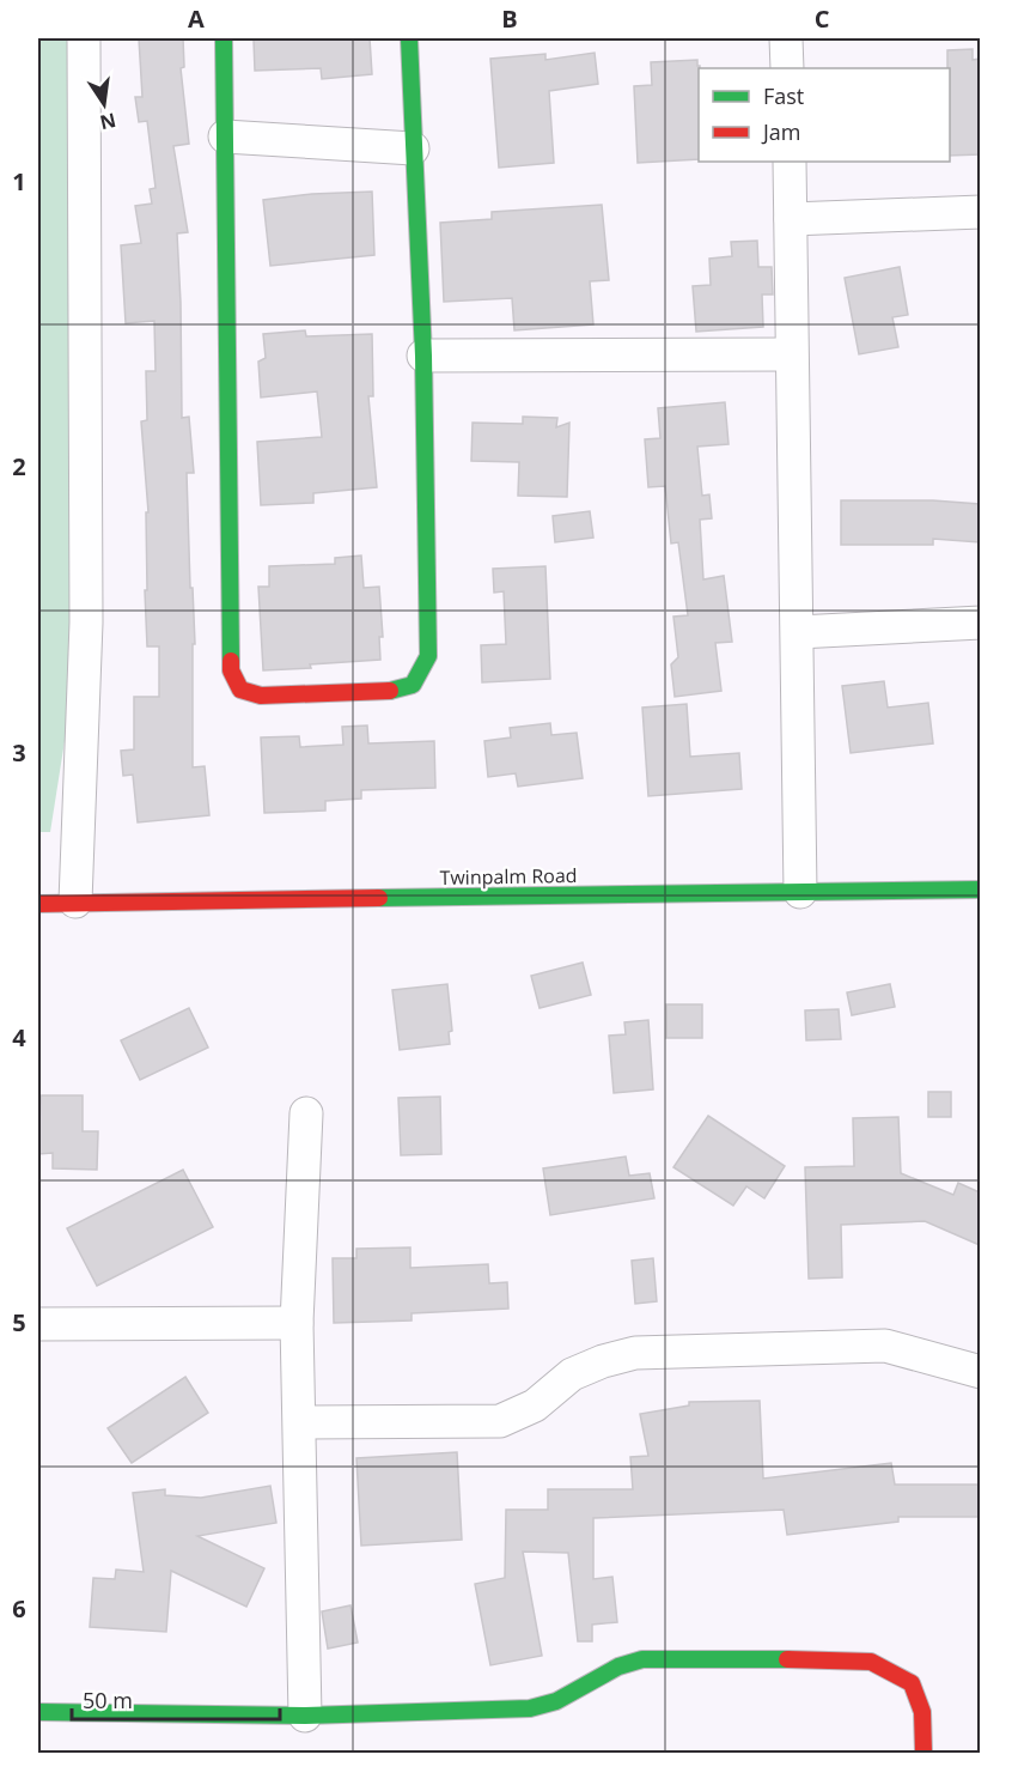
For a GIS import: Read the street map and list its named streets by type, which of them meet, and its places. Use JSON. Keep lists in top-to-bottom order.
{
  "streets": {
    "street": ["Twinpalm Road"]
  },
  "legend": ["Fast", "Jam"],
  "scale_bar": "50 m",
  "north": "bottom",
  "grid": {
    "columns": ["A", "B", "C"],
    "rows": [
      "1",
      "2",
      "3",
      "4",
      "5",
      "6"
    ]
  }
}
